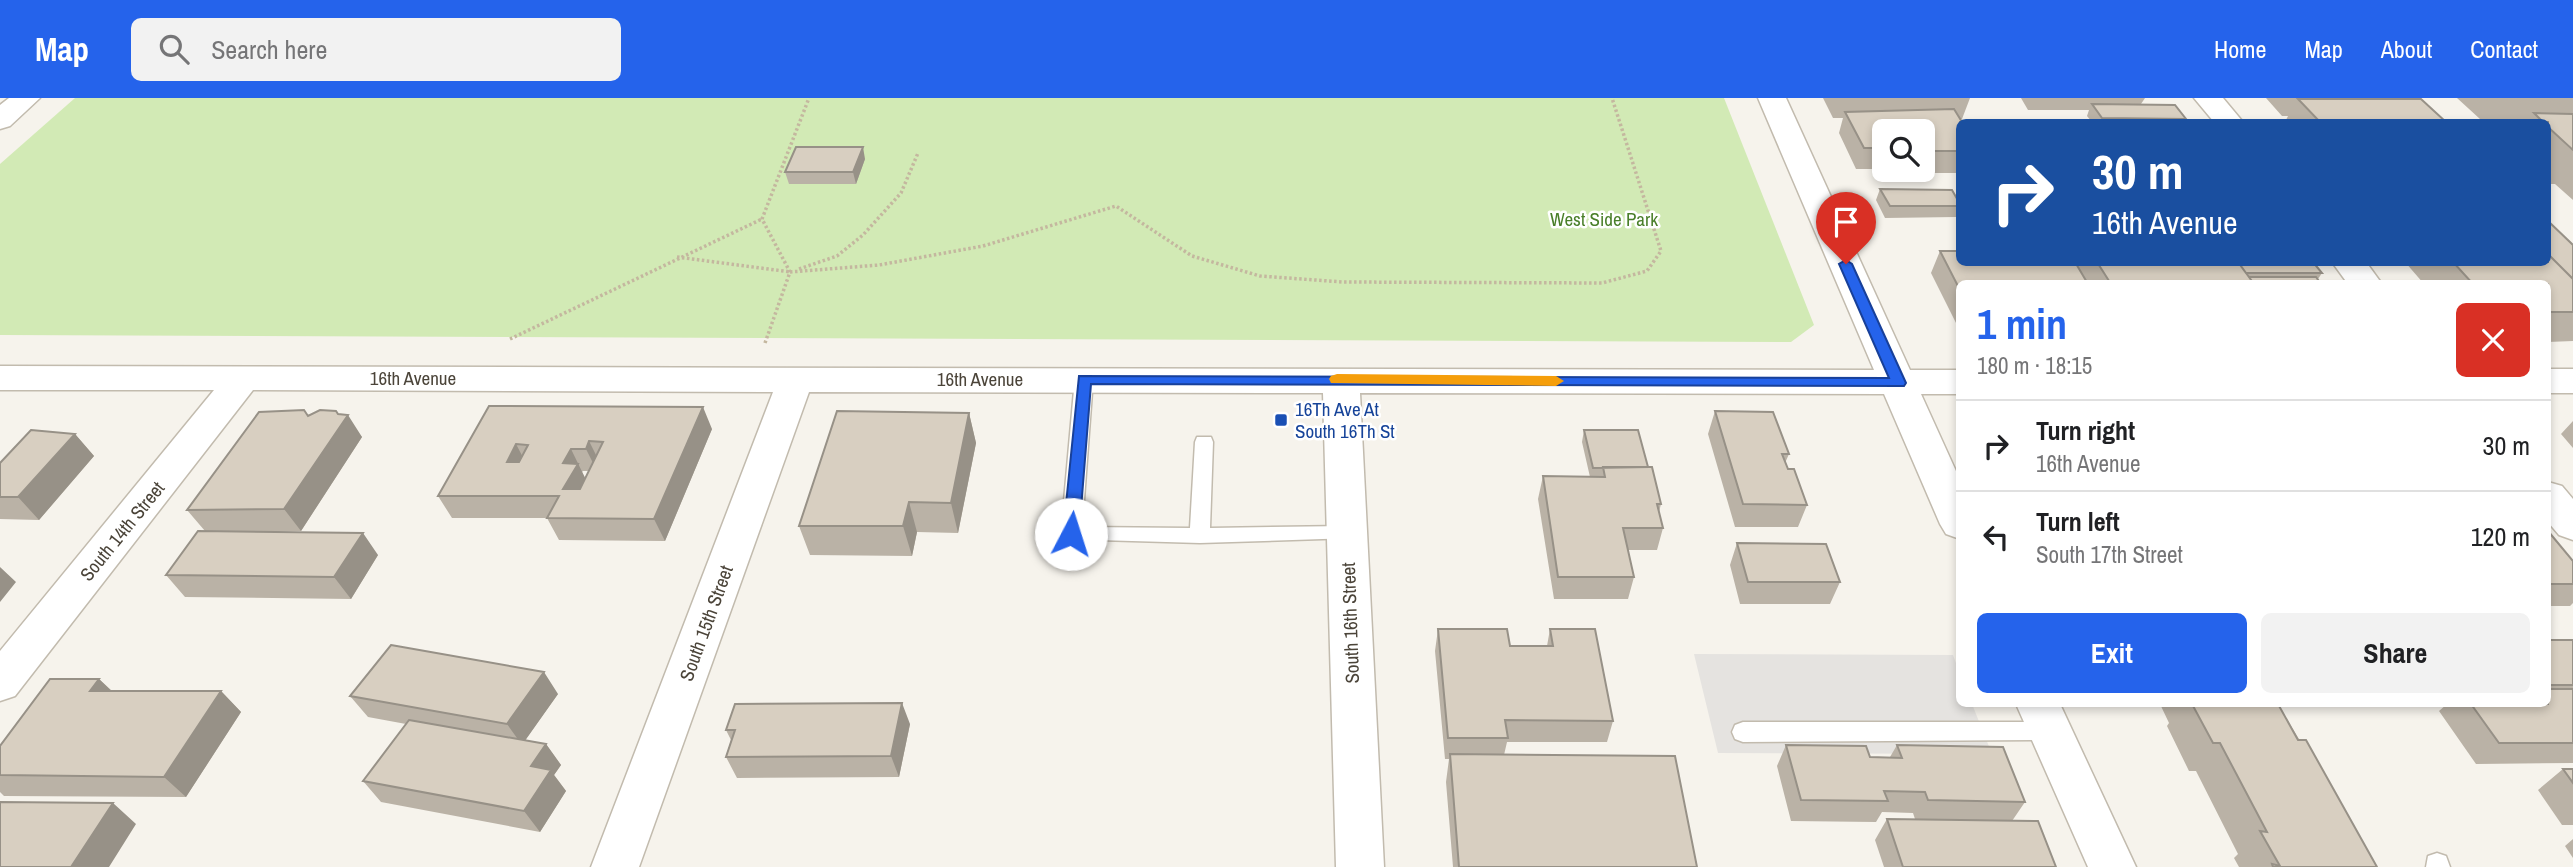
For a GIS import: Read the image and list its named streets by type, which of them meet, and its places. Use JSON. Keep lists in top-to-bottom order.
{
  "streets": {
    "street": [
      "16th Avenue",
      "South 14th Street",
      "South 15th Street",
      "South 16th Street"
    ]
  },
  "crossings": [
    ["16th Avenue", "South 14th Street"],
    ["16th Avenue", "South 15th Street"],
    ["16th Avenue", "South 16th Street"]
  ],
  "parks": ["West Side Park"],
  "places": {
    "transit": ["16Th Ave At South 16Th St"]
  },
  "page": {
    "header": "Map",
    "search": "Search here",
    "nav": [
      "Home",
      "Map",
      "About",
      "Contact"
    ],
    "turn": ["30 m", "16th Avenue"],
    "heading": ["1 min", "180 m · 18:15"],
    "list": [
      {
        "name": "Turn right",
        "note": "16th Avenue",
        "value": "30 m"
      },
      {
        "name": "Turn left",
        "note": "South 17th Street",
        "value": "120 m"
      }
    ],
    "buttons": ["Exit", "Share"]
  }
}
